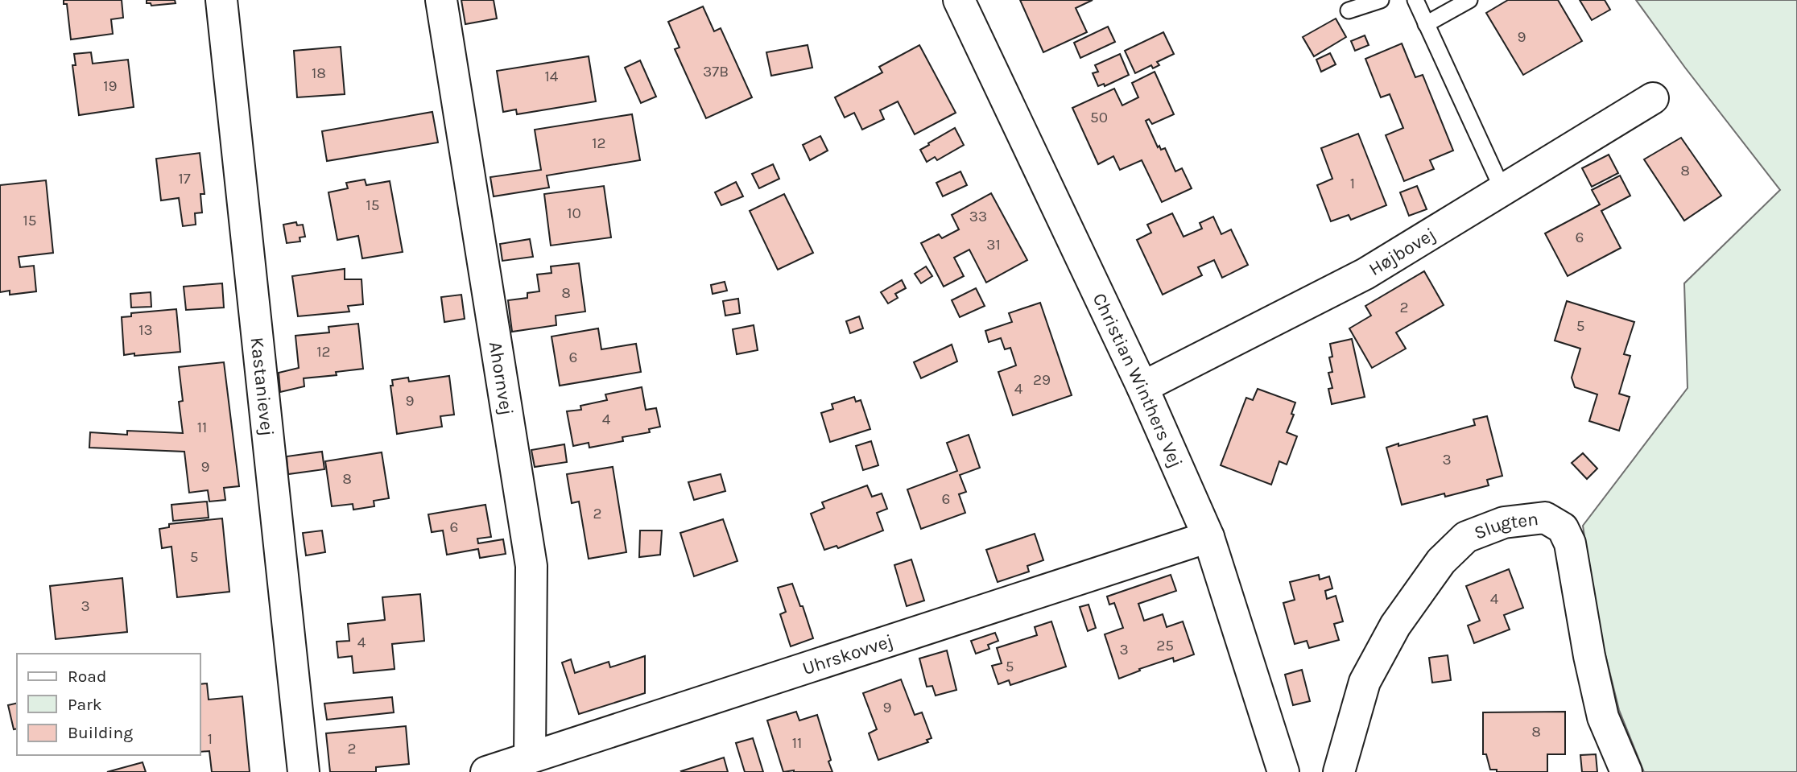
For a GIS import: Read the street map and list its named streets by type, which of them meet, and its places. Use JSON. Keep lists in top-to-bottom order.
{
  "streets": {
    "street": [
      "Højbovej",
      "Ahornvej",
      "Christian Winthers Vej",
      "Kastanievej",
      "Slugten",
      "Uhrskovvej"
    ]
  },
  "crossings": [
    ["Højbovej", "Christian Winthers Vej"],
    ["Ahornvej", "Uhrskovvej"],
    ["Christian Winthers Vej", "Uhrskovvej"]
  ],
  "house_numbers": [
    "9",
    "37B",
    "18",
    "14",
    "19",
    "50",
    "12",
    "8",
    "17",
    "1",
    "15",
    "10",
    "33",
    "15",
    "6",
    "31",
    "8",
    "2",
    "5",
    "13",
    "12",
    "6",
    "29",
    "4",
    "9",
    "4",
    "11",
    "3",
    "9",
    "8",
    "6",
    "2",
    "6",
    "5",
    "4",
    "3",
    "4",
    "25",
    "3",
    "5",
    "9",
    "8",
    "1",
    "11",
    "2"
  ],
  "legend": ["Road", "Park", "Building"]
}
